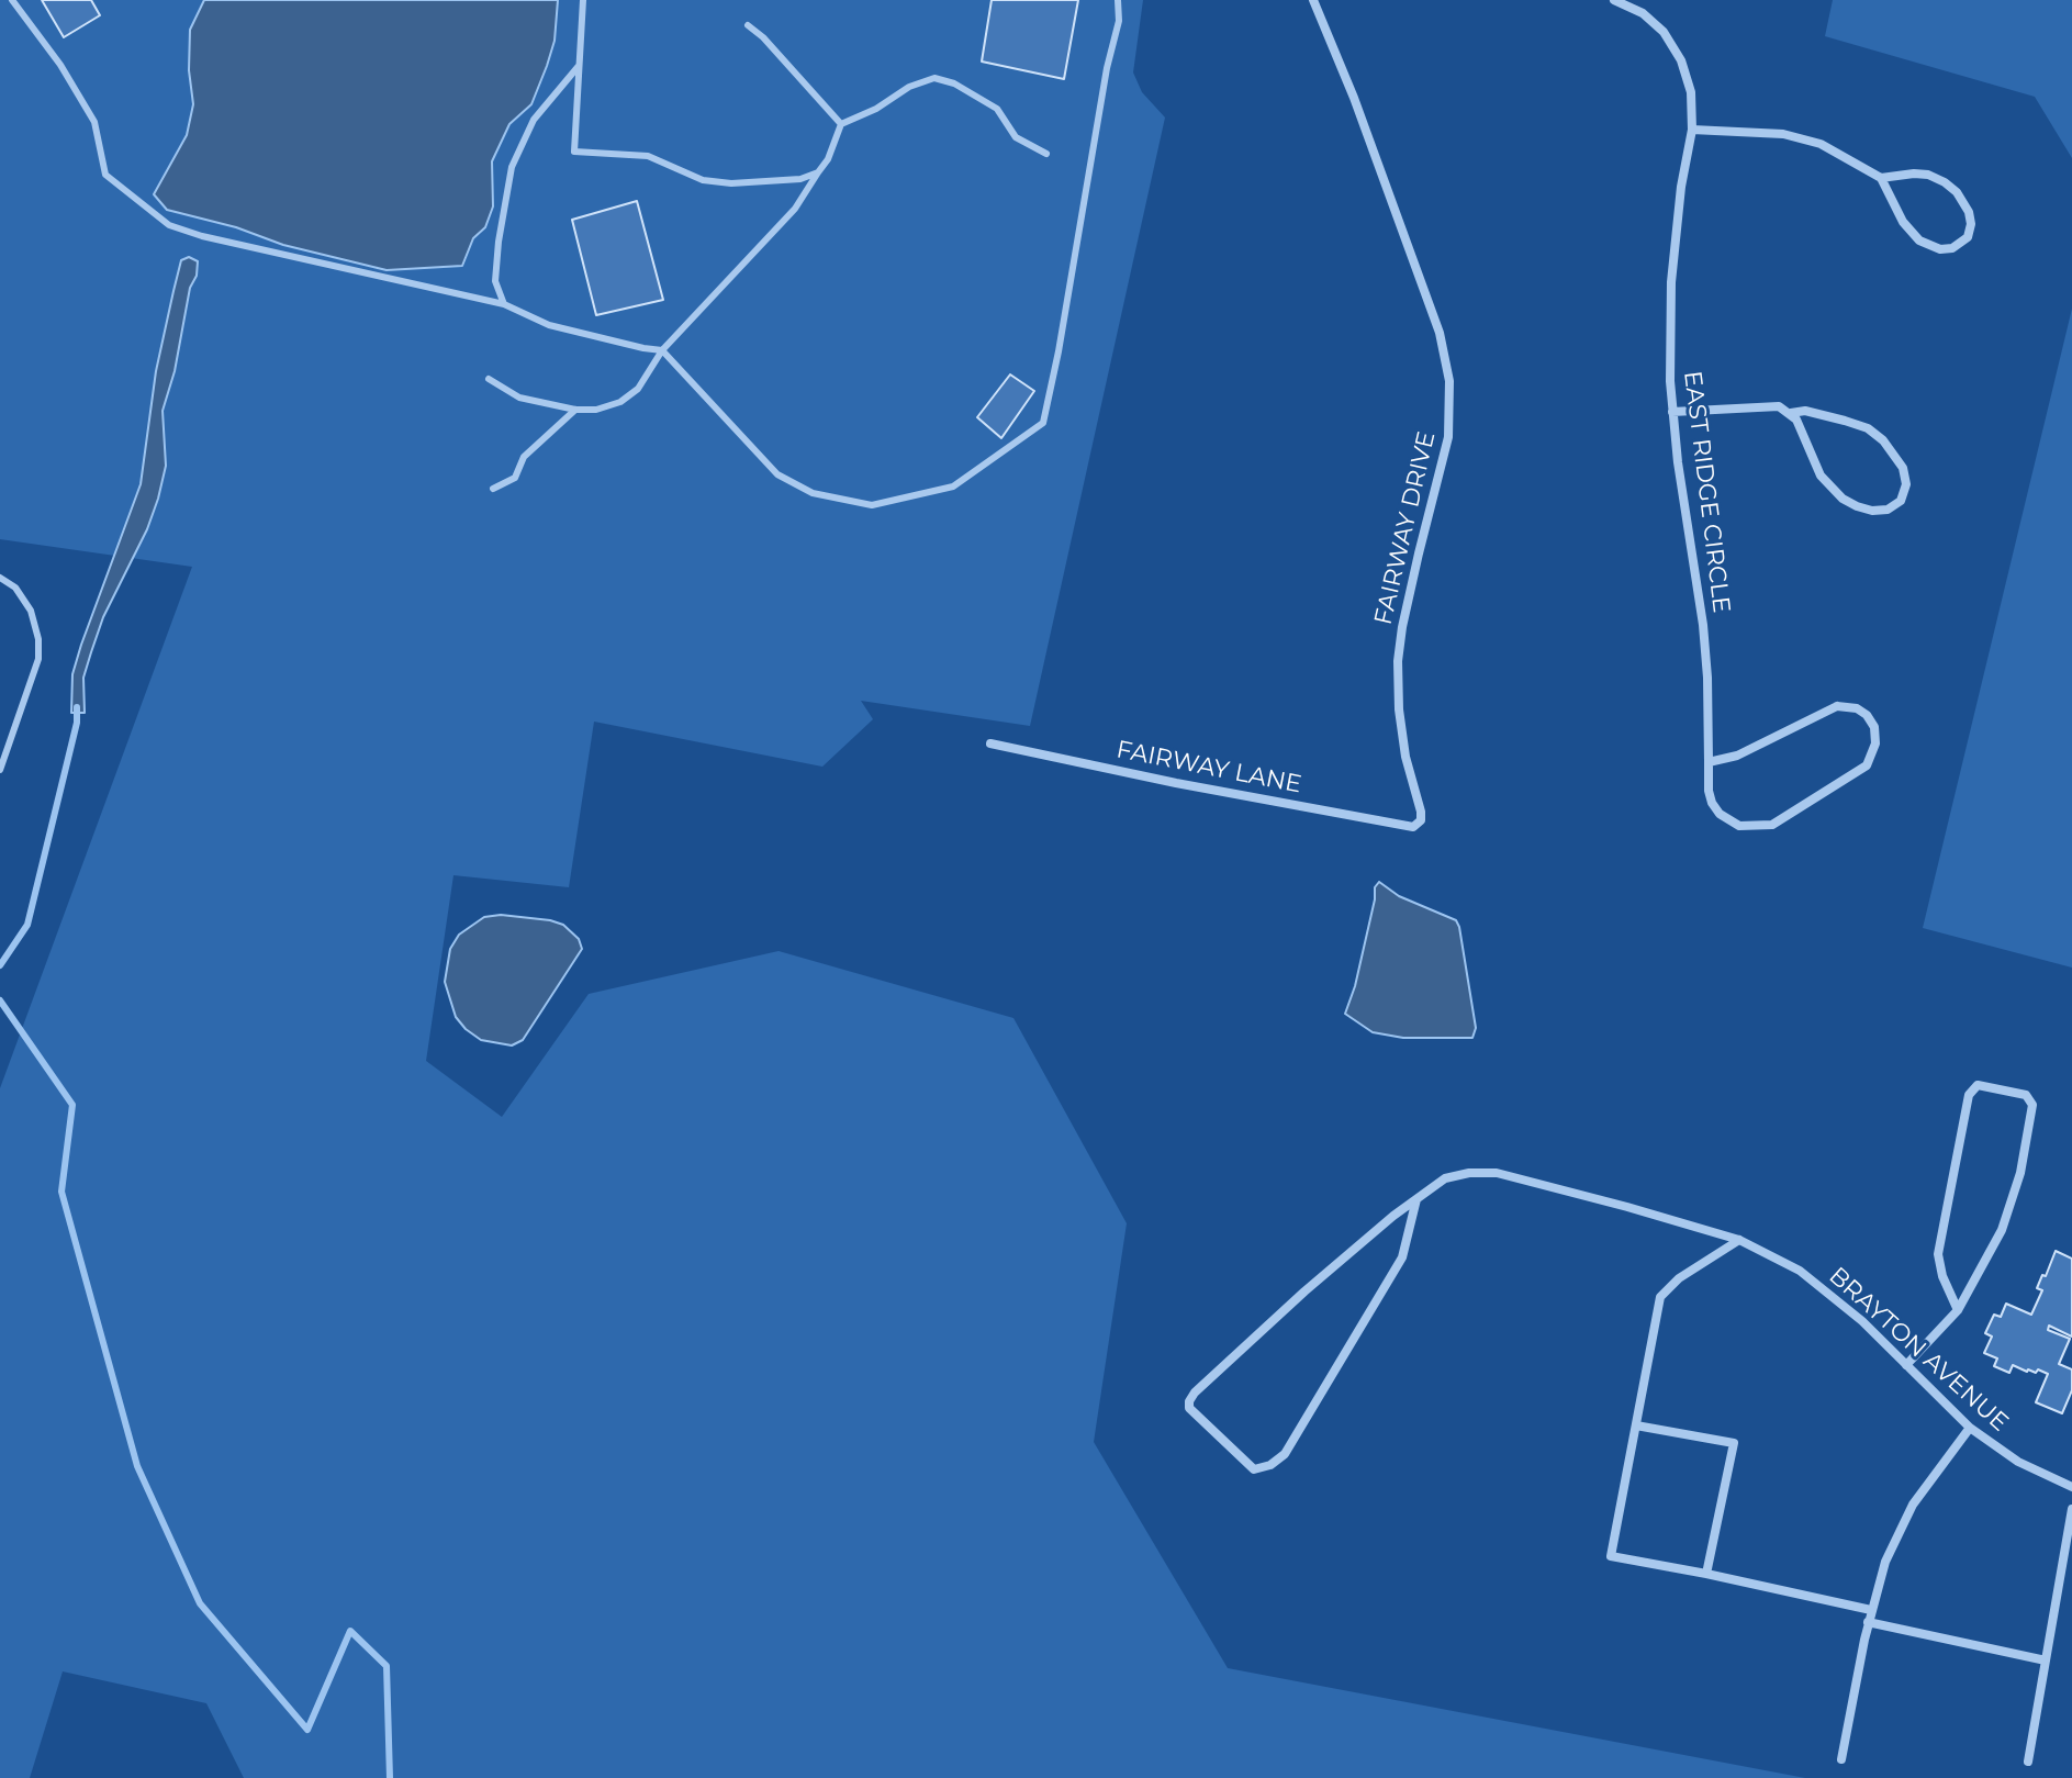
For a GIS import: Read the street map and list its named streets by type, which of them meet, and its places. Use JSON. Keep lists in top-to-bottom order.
{
  "streets": {
    "street": [
      "EAST RIDGE CIRCLE",
      "FAIRWAY DRIVE",
      "FAIRWAY LANE",
      "BRAYTON AVENUE"
    ]
  },
  "crossings": [
    ["FAIRWAY DRIVE", "FAIRWAY LANE"]
  ]
}
